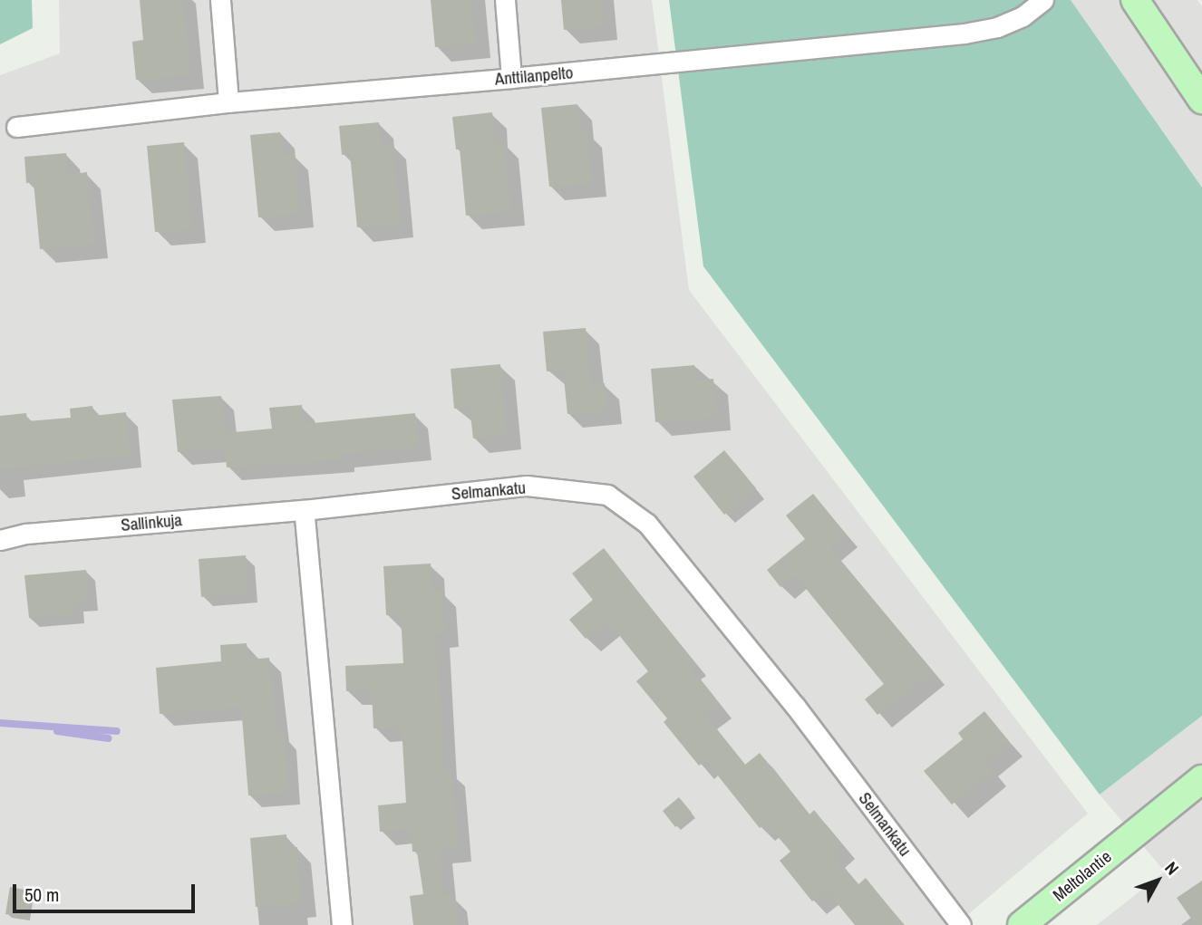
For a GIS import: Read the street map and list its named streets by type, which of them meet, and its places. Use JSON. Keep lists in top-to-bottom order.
{
  "streets": {
    "street": [
      "Anttilanpelto",
      "Selmankatu",
      "Sallinkuja",
      "Meltolantie"
    ]
  },
  "crossings": [
    ["Selmankatu", "Sallinkuja"]
  ],
  "scale_bar": "50 m",
  "north": "top right"
}
